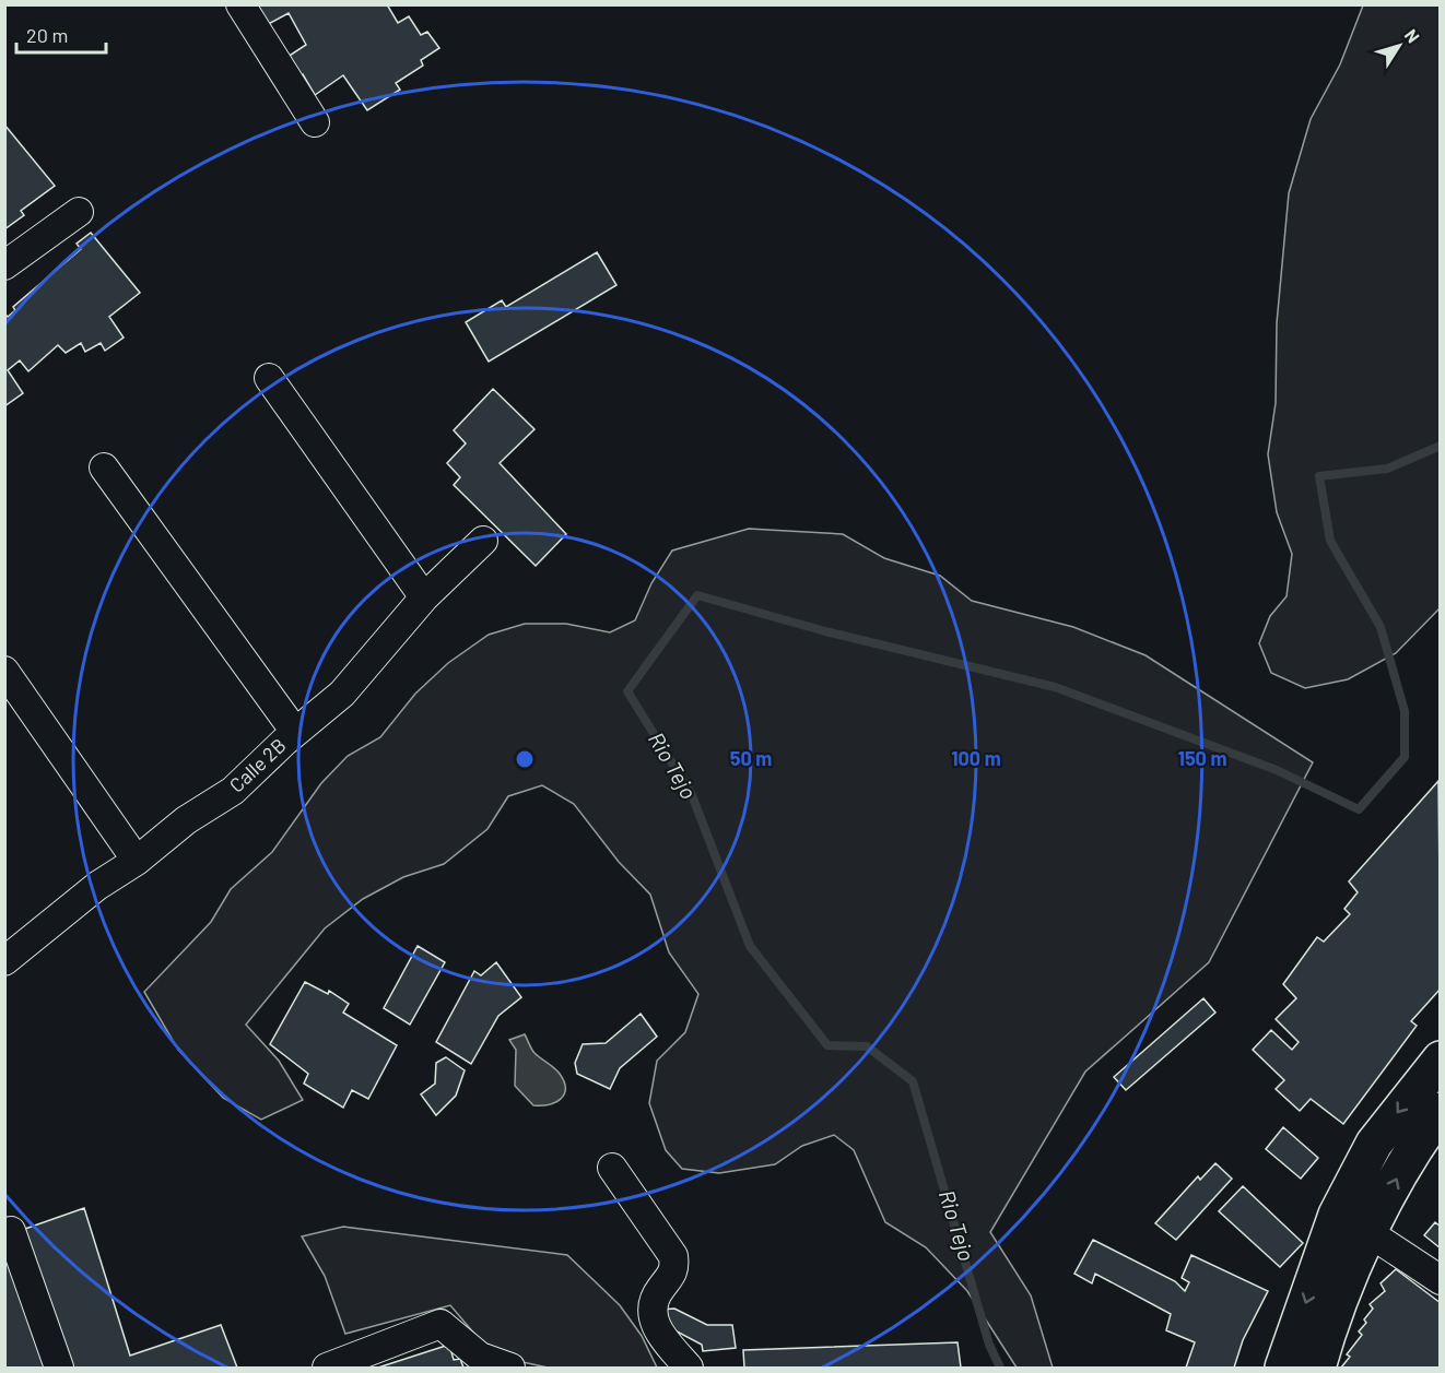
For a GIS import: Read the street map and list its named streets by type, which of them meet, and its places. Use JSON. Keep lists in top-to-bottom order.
{
  "streets": {
    "street": ["Calle 2B"]
  },
  "water": ["Rio Tejo"],
  "scale_bar": "20 m",
  "north": "top right",
  "rings": ["50 m", "100 m", "150 m"]
}
